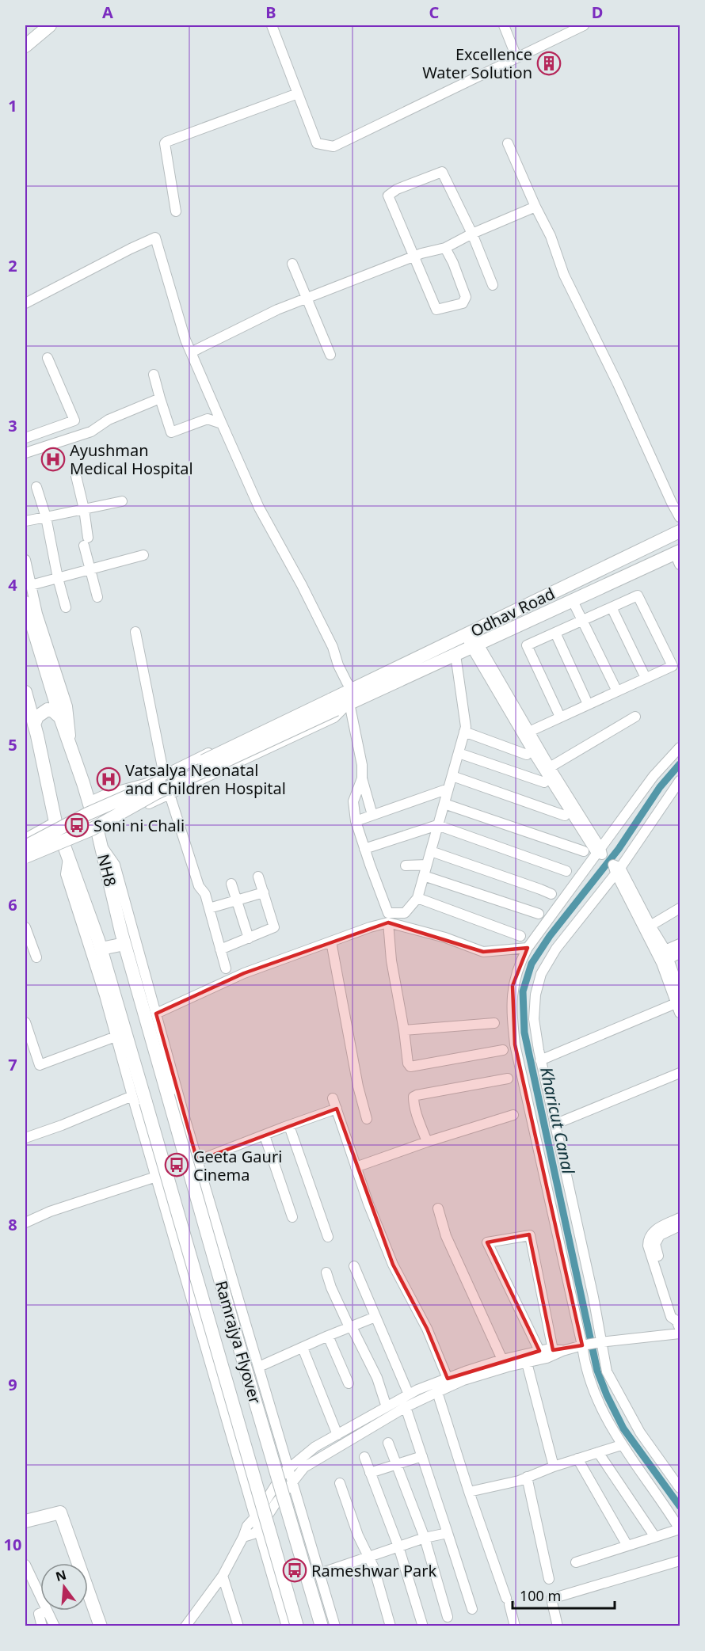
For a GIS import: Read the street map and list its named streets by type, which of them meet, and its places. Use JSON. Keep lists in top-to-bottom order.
{
  "streets": {
    "main road": ["Odhav Road", "NH8", "Ramrajya Flyover"]
  },
  "crossings": [
    ["NH8", "Ramrajya Flyover"]
  ],
  "water": ["Kharicut Canal"],
  "places": {
    "building": ["Excellence Water Solution"],
    "hospital": ["Ayushman Medical Hospital", "Vatsalya Neonatal and Children Hospital"],
    "bus stop": ["Soni ni Chali", "Geeta Gauri Cinema", "Rameshwar Park"]
  },
  "scale_bar": "100 m",
  "north": "top",
  "grid": {
    "columns": [
      "A",
      "B",
      "C",
      "D"
    ],
    "rows": [
      "1",
      "2",
      "3",
      "4",
      "5",
      "6",
      "7",
      "8",
      "9",
      "10"
    ]
  }
}
